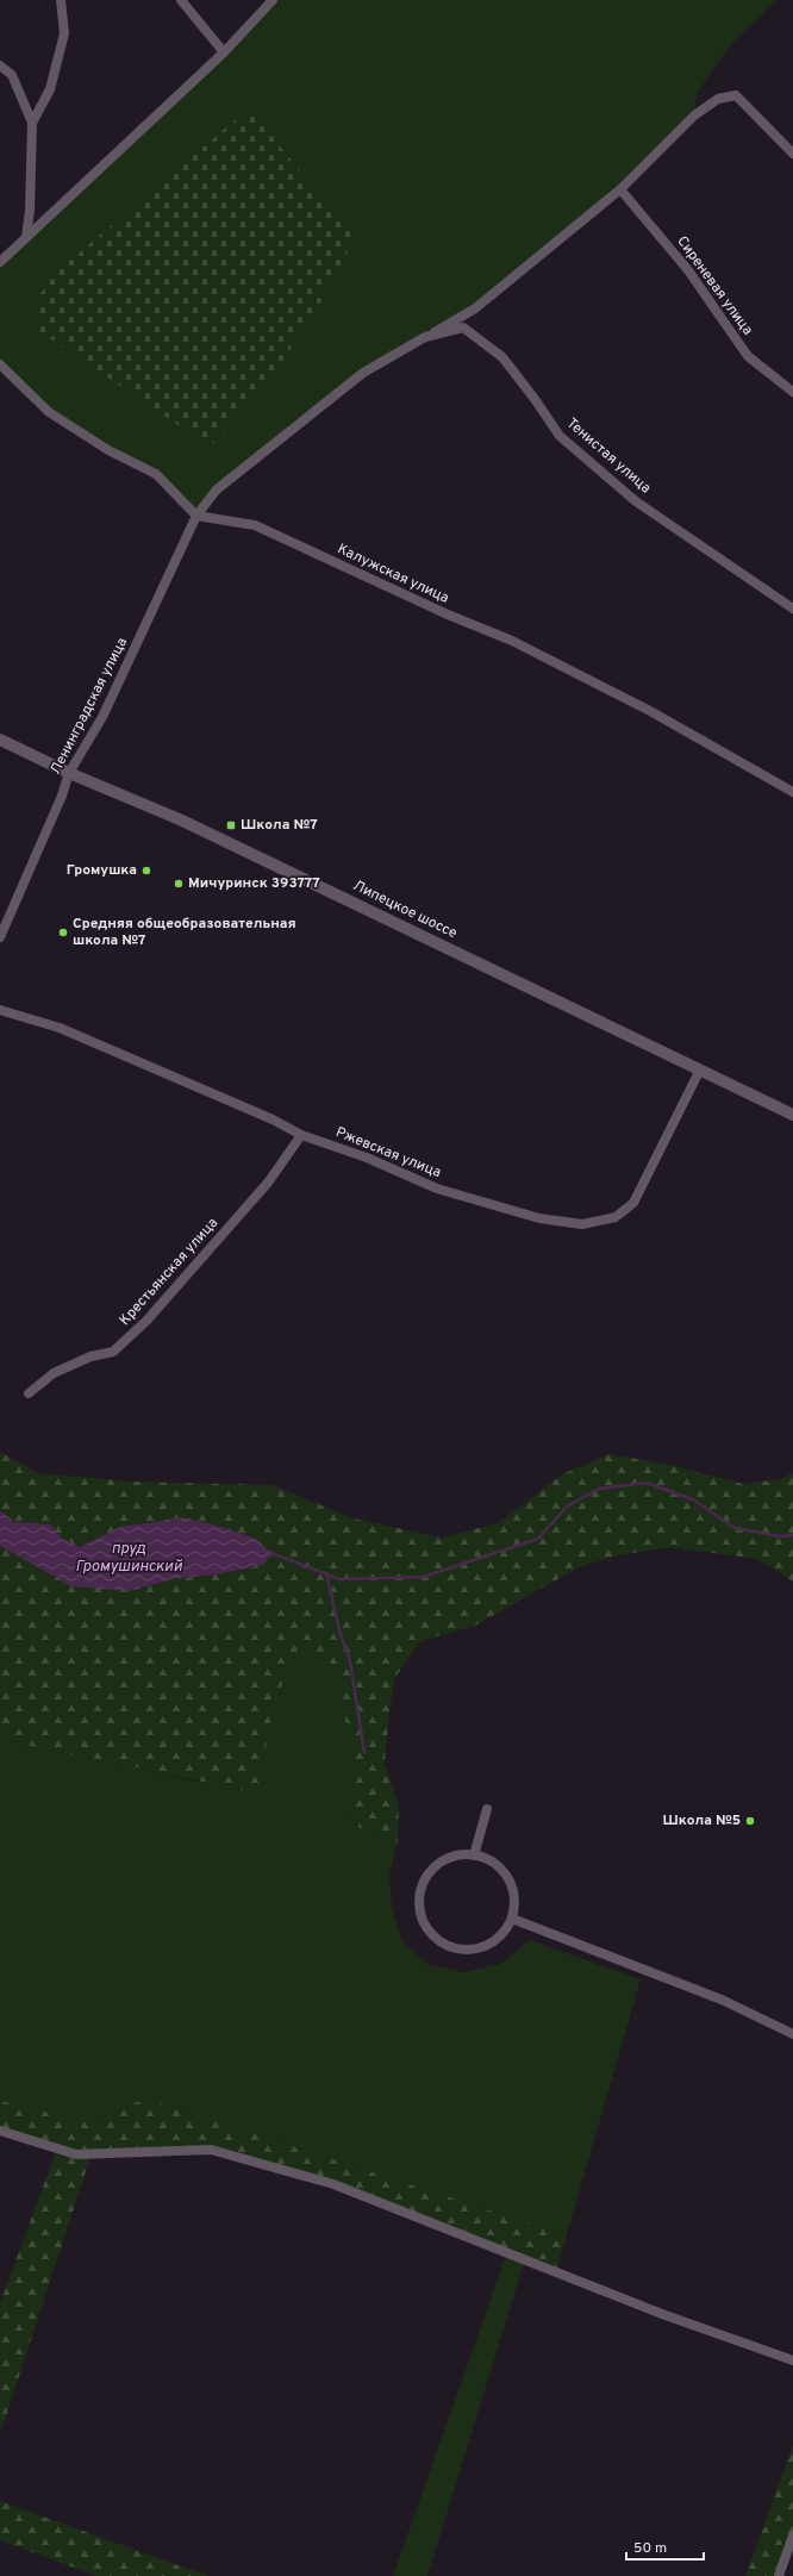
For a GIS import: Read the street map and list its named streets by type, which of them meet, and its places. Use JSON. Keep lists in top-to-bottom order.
{
  "streets": {
    "street": [
      "Сиреневая улица",
      "Тенистая улица",
      "Калужская улица",
      "Ленинградская улица",
      "Липецкое шоссе",
      "Ржевская улица",
      "Крестьянская улица"
    ]
  },
  "crossings": [
    ["Тенистая улица", "Калужская улица"],
    ["Тенистая улица", "Ленинградская улица"],
    ["Калужская улица", "Ленинградская улица"],
    ["Ленинградская улица", "Липецкое шоссе"],
    ["Липецкое шоссе", "Ржевская улица"],
    ["Ржевская улица", "Крестьянская улица"]
  ],
  "water": ["пруд Громушинский"],
  "places": {
    "transit": ["Школа №7"],
    "other": [
      "Громушка",
      "Мичуринск 393777",
      "Средняя общеобразовательная школа №7",
      "Школа №5"
    ]
  },
  "scale_bar": "50 m"
}
